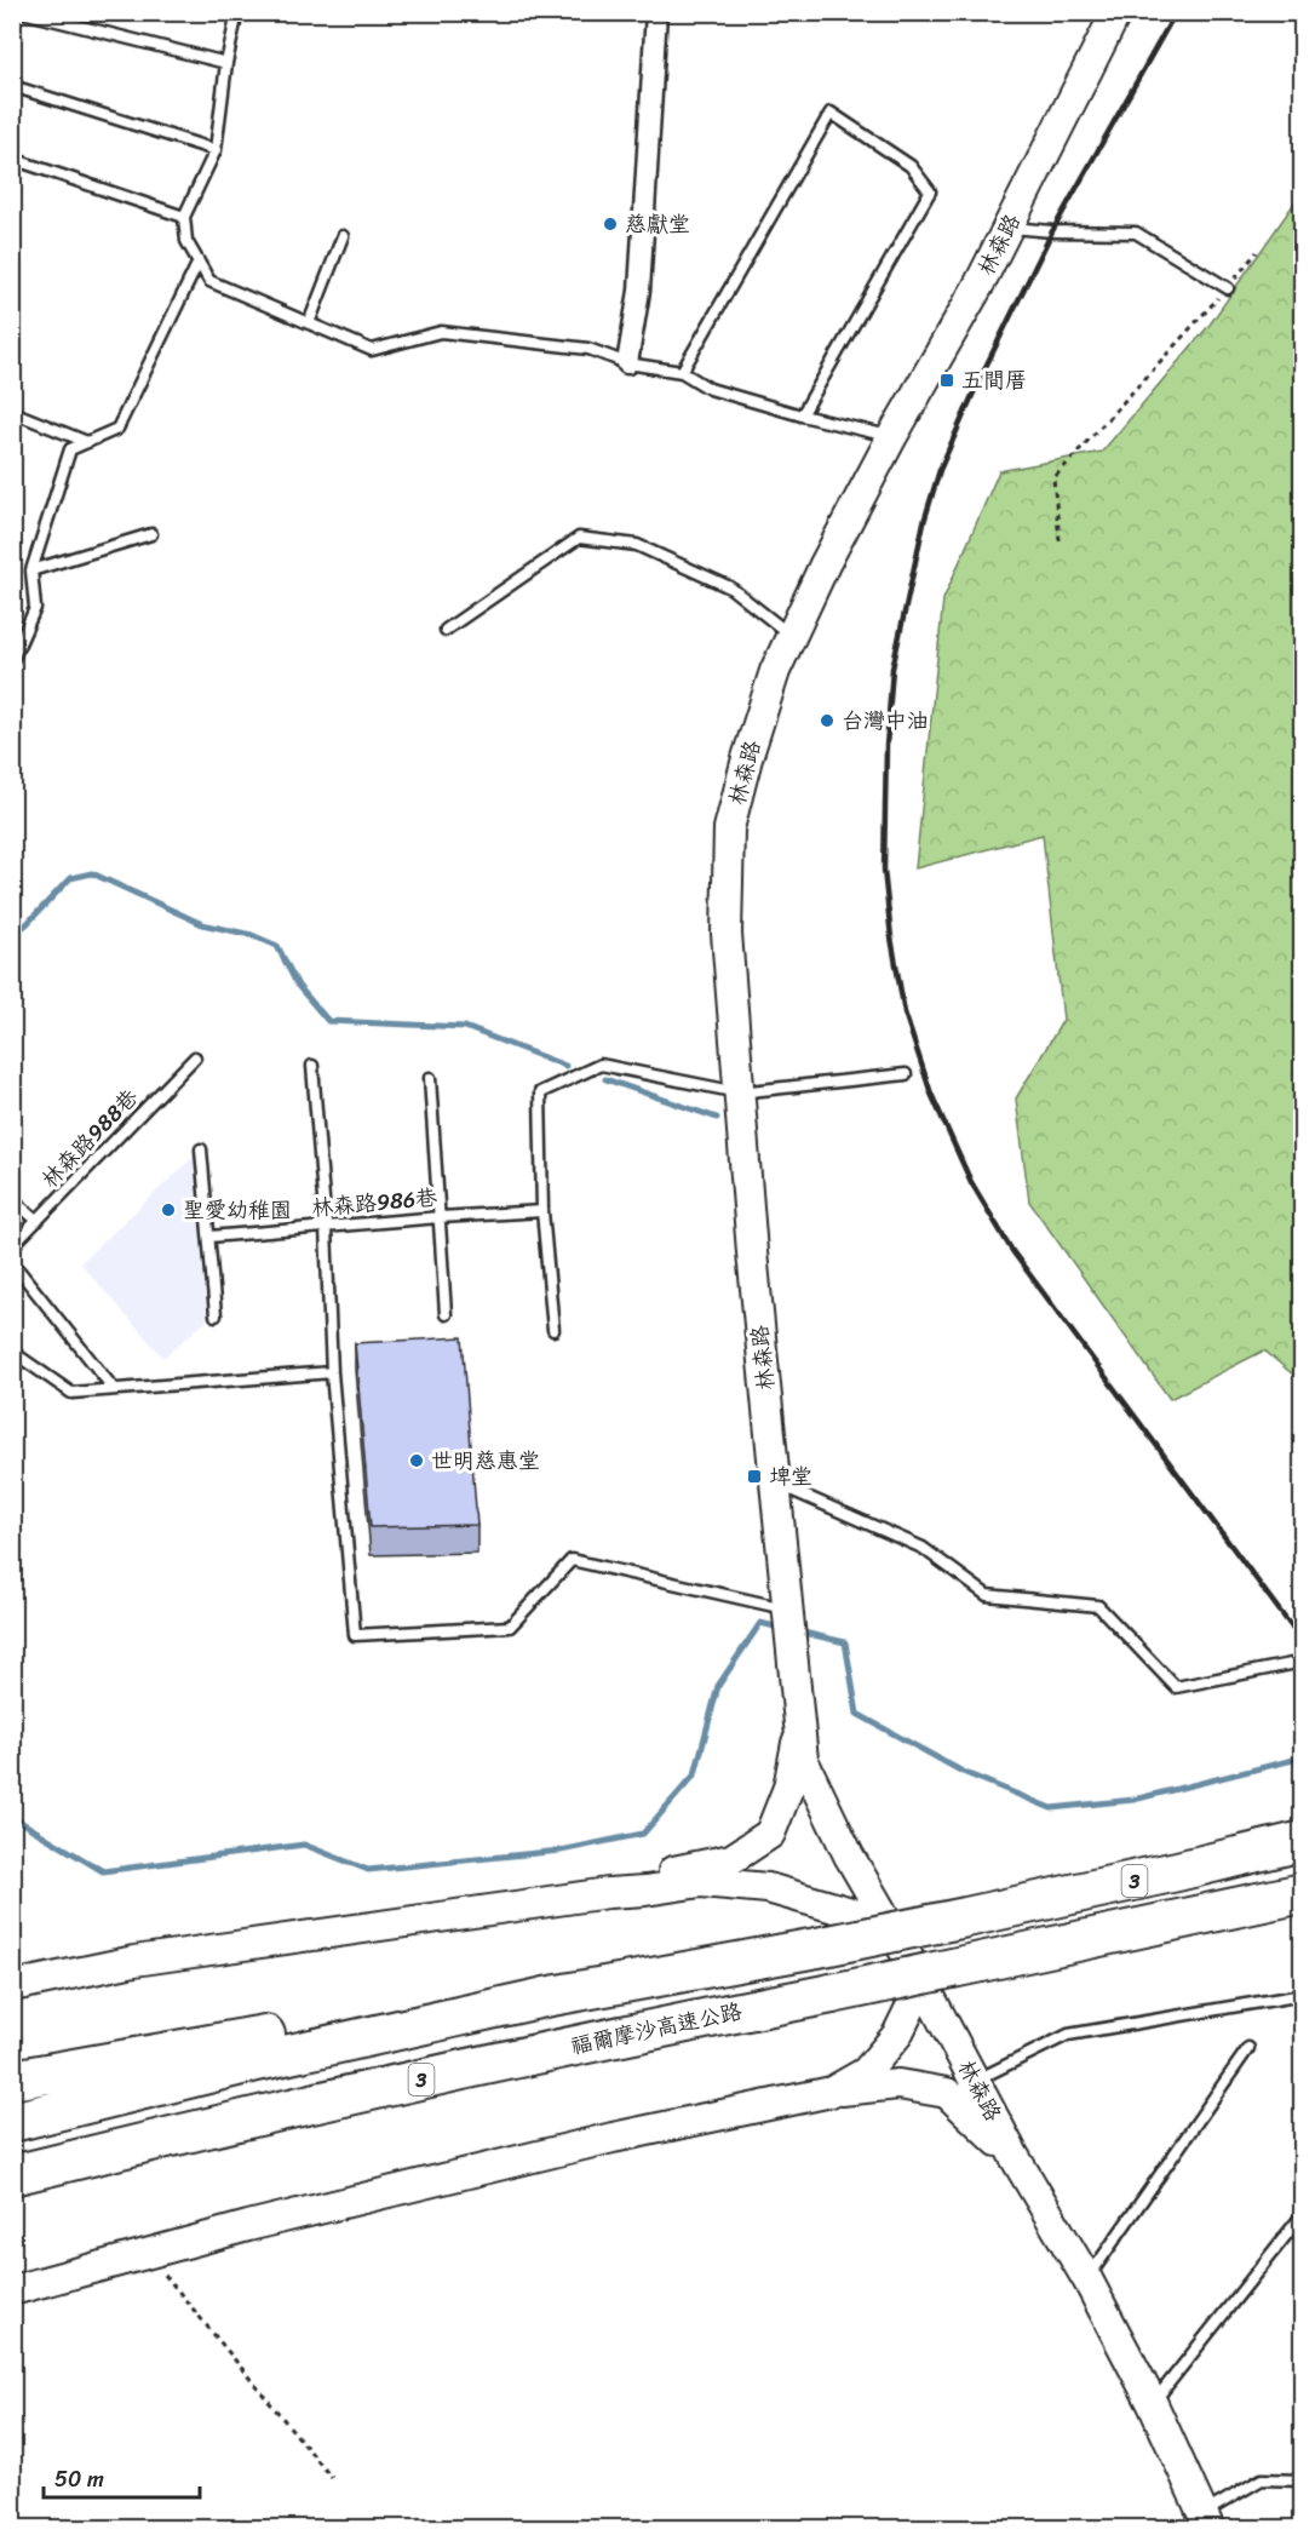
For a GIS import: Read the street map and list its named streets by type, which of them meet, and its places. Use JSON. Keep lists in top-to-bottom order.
{
  "streets": {
    "highway": ["3", "福爾摩沙高速公路"],
    "main road": ["林森路"],
    "lane": ["林森路988巷", "林森路986巷"]
  },
  "places": {
    "other": [
      "慈獻堂",
      "台灣中油",
      "聖愛幼稚園",
      "世明慈惠堂"
    ],
    "transit": ["五間厝", "埤堂"]
  },
  "scale_bar": "50 m"
}
